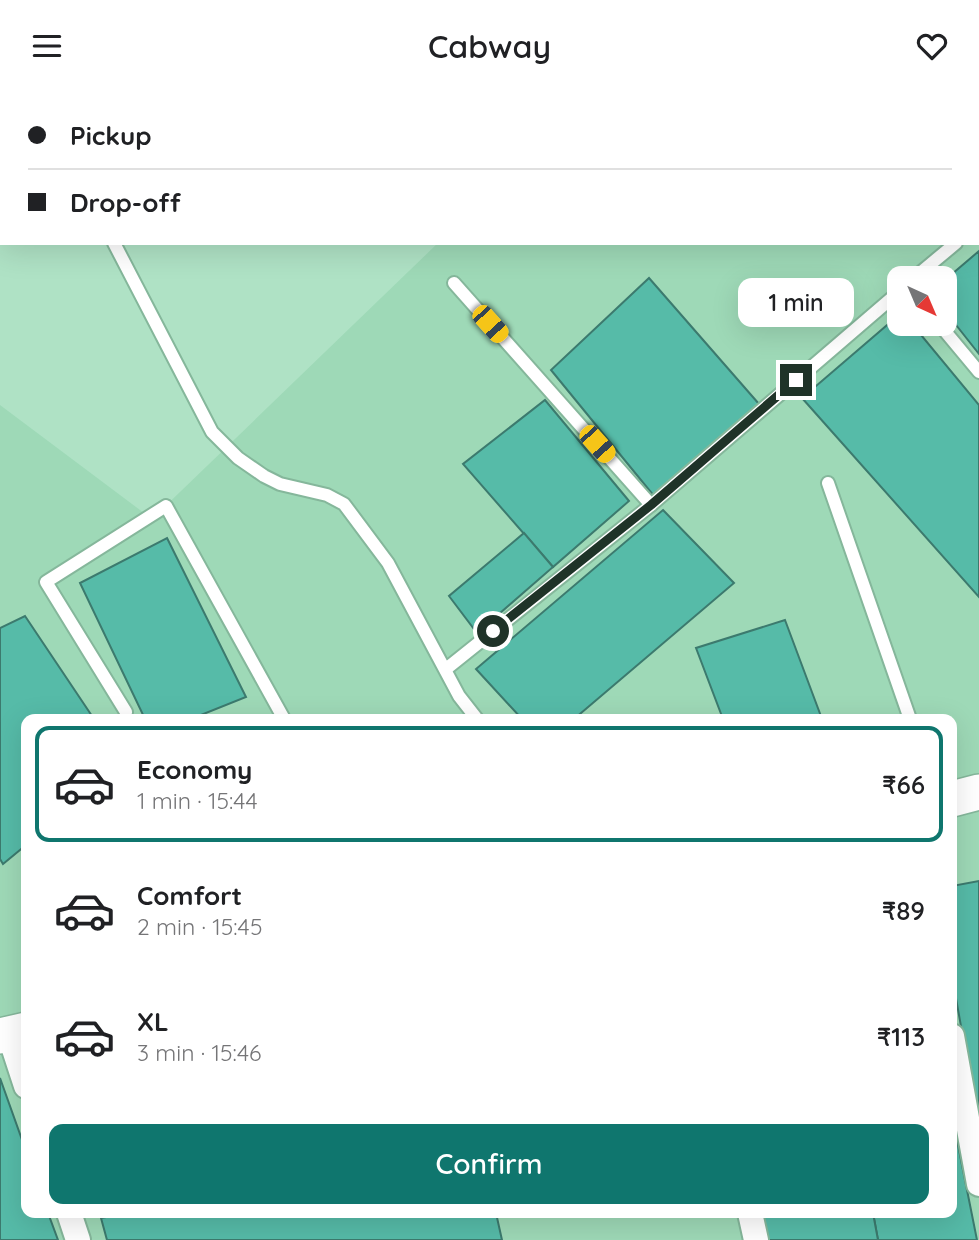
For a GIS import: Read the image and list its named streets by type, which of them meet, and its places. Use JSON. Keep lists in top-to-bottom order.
{
  "north": "bottom right",
  "page": {
    "header": "Cabway",
    "banner": ["Pickup", "Drop-off"],
    "bubble": "1 min",
    "list": [
      {
        "name": "Economy",
        "note": "1 min · 15:44",
        "value": "₹66"
      },
      {
        "name": "Comfort",
        "note": "2 min · 15:45",
        "value": "₹89"
      },
      {
        "name": "XL",
        "note": "3 min · 15:46",
        "value": "₹113"
      }
    ],
    "buttons": "Confirm"
  }
}
